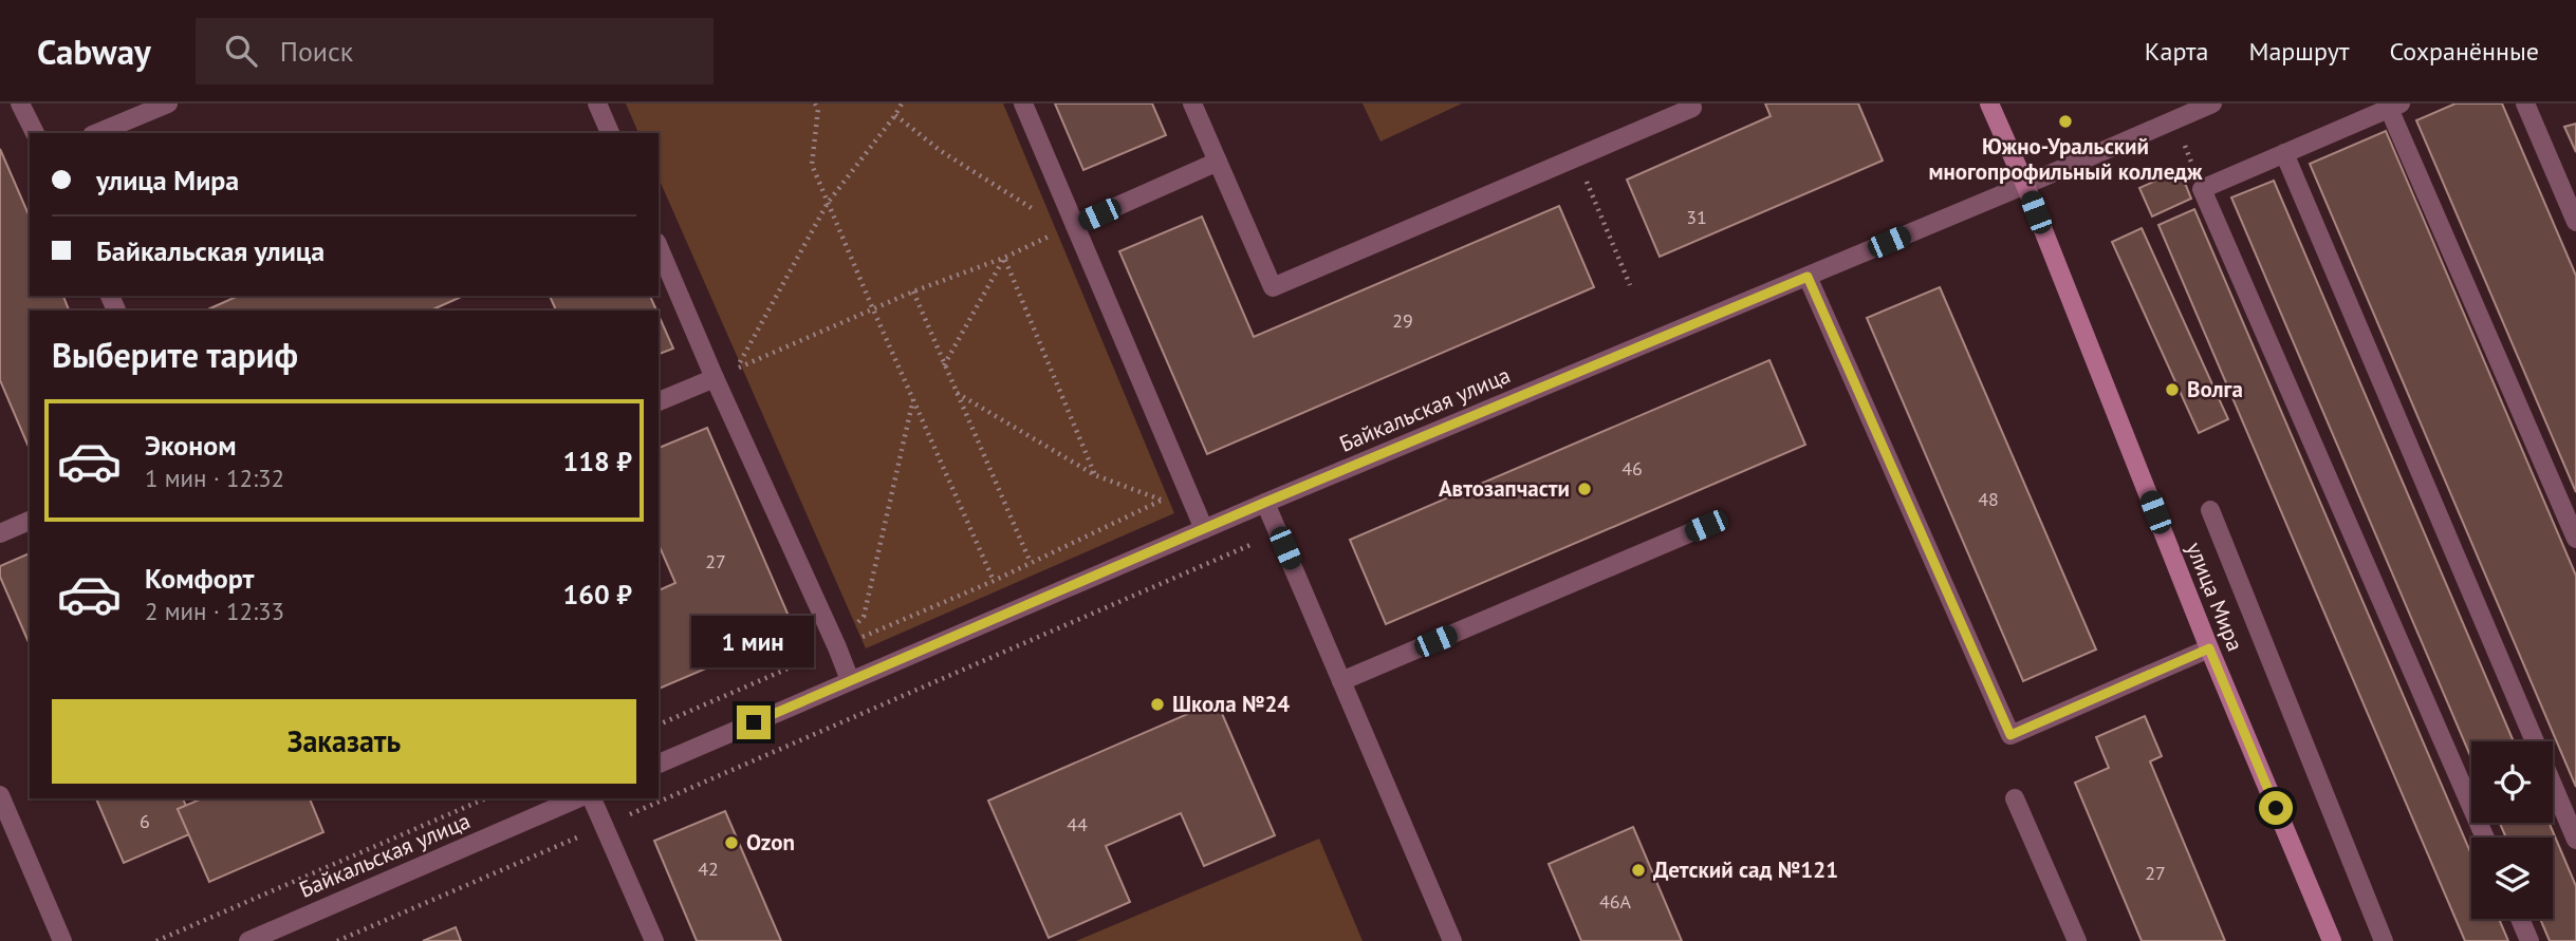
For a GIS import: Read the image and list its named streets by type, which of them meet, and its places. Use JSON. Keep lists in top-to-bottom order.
{
  "streets": {
    "main road": ["улица Мира"],
    "street": ["Байкальская улица"]
  },
  "crossings": [
    ["Байкальская улица", "улица Мира"]
  ],
  "places": [
    "Южно-Уральский многопрофильный колледж",
    "Волга",
    "Автозапчасти",
    "Школа №24",
    "Ozon",
    "Детский сад №121"
  ],
  "house_numbers": [
    "31",
    "29",
    "46",
    "48",
    "27",
    "6",
    "44",
    "42",
    "27",
    "46А"
  ],
  "page": {
    "header": "Cabway",
    "search": "Поиск",
    "nav": ["Карта", "Маршрут", "Сохранённые"],
    "banner": ["улица Мира", "Байкальская улица"],
    "heading": "Выберите тариф",
    "list": [
      {
        "name": "Эконом",
        "note": "1 мин · 12:32",
        "value": "118 ₽"
      },
      {
        "name": "Комфорт",
        "note": "2 мин · 12:33",
        "value": "160 ₽"
      }
    ],
    "bubble": "1 мин",
    "buttons": "Заказать"
  }
}
